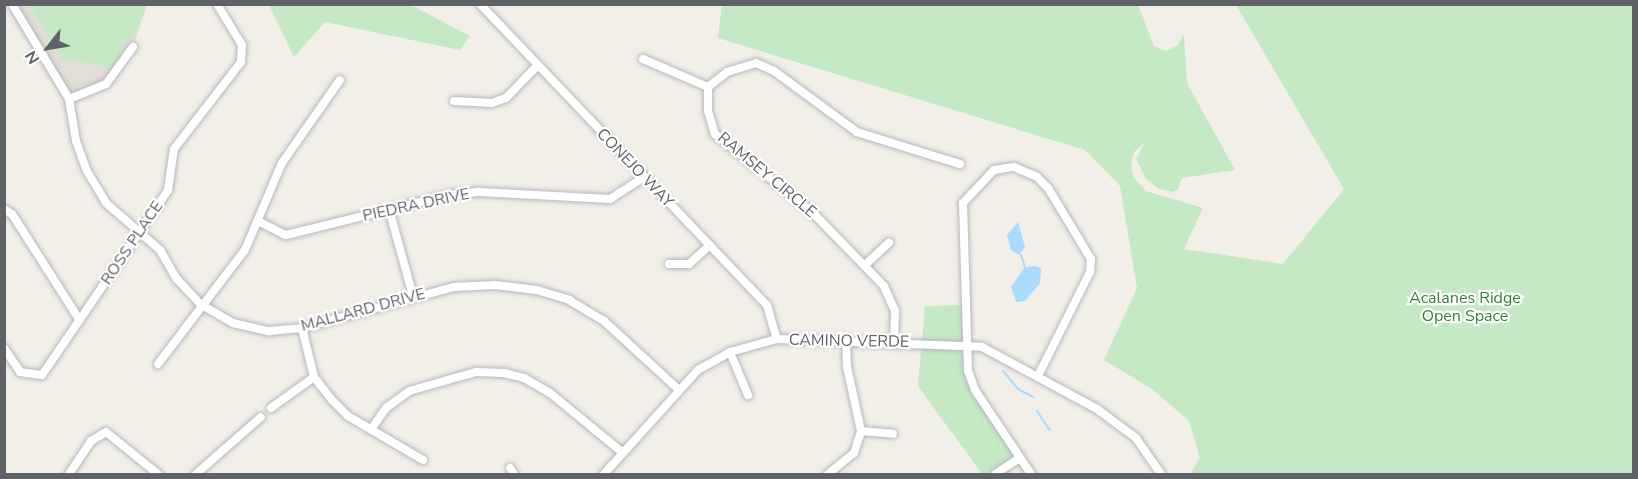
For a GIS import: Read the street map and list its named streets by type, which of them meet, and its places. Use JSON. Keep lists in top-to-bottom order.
{
  "streets": {
    "street": [
      "CONEJO WAY",
      "RAMSEY CIRCLE",
      "PIEDRA DRIVE",
      "ROSS PLACE",
      "MALLARD DRIVE",
      "CAMINO VERDE"
    ]
  },
  "crossings": [
    ["CONEJO WAY", "PIEDRA DRIVE"],
    ["CONEJO WAY", "CAMINO VERDE"],
    ["RAMSEY CIRCLE", "CAMINO VERDE"],
    ["ROSS PLACE", "MALLARD DRIVE"],
    ["MALLARD DRIVE", "CAMINO VERDE"]
  ],
  "parks": ["Acalanes Ridge Open Space"],
  "north": "bottom left"
}
